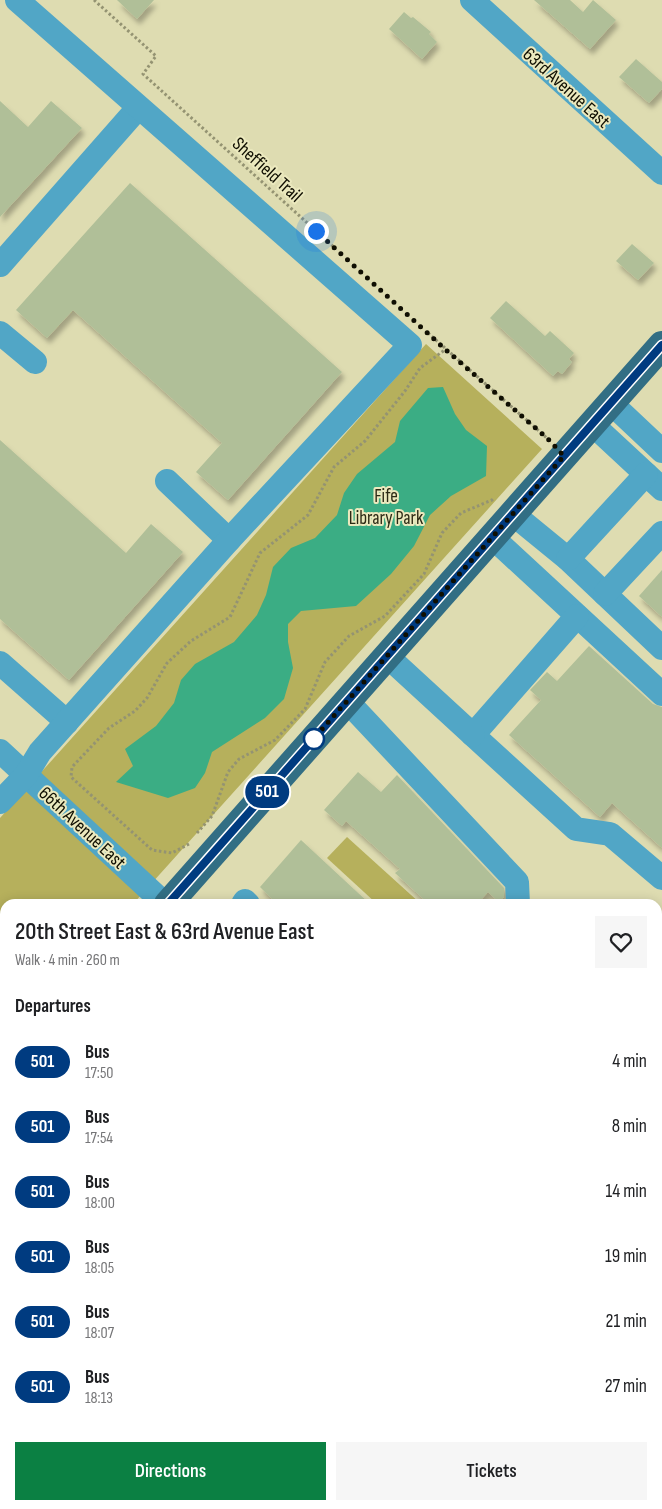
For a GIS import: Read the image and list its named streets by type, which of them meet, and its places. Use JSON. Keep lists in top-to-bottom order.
{
  "streets": {
    "street": ["63rd Avenue East", "66th Avenue East"],
    "path": ["Sheffield Trail"]
  },
  "parks": ["Fife Library Park"],
  "lines": ["bus line 501"],
  "page": {
    "on_map": "501",
    "heading": [
      ["20th Street East & 63rd Avenue East", "Walk · 4 min · 260 m"],
      "Departures"
    ],
    "list": [
      {
        "mark": "501",
        "name": "Bus",
        "note": "17:50",
        "value": "4 min"
      },
      {
        "mark": "501",
        "name": "Bus",
        "note": "17:54",
        "value": "8 min"
      },
      {
        "mark": "501",
        "name": "Bus",
        "note": "18:00",
        "value": "14 min"
      },
      {
        "mark": "501",
        "name": "Bus",
        "note": "18:05",
        "value": "19 min"
      },
      {
        "mark": "501",
        "name": "Bus",
        "note": "18:07",
        "value": "21 min"
      },
      {
        "mark": "501",
        "name": "Bus",
        "note": "18:13",
        "value": "27 min"
      }
    ],
    "buttons": ["Directions", "Tickets"]
  }
}
